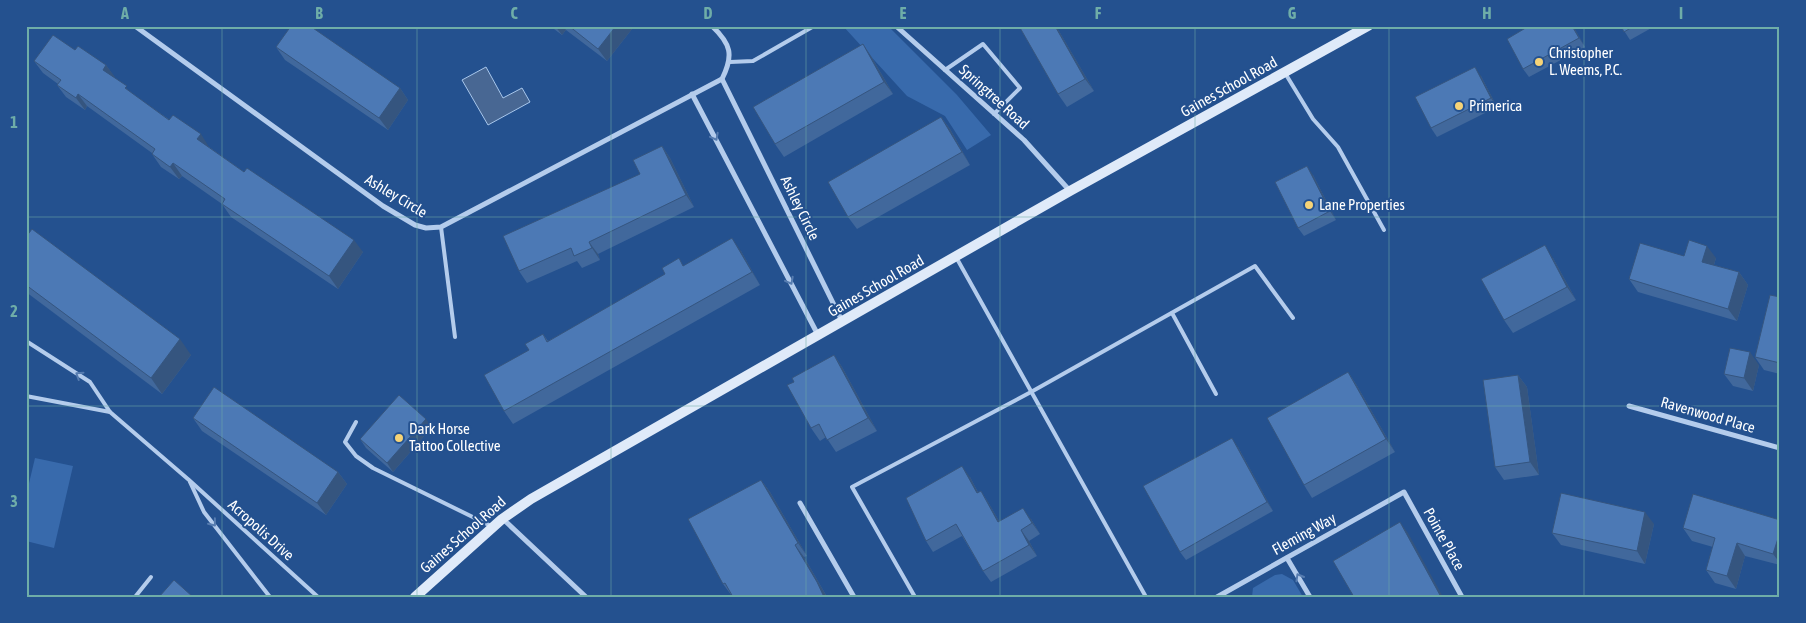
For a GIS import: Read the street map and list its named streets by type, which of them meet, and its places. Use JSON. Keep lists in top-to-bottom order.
{
  "streets": {
    "main road": ["Gaines School Road"],
    "street": [
      "Springtree Road",
      "Ashley Circle",
      "Ravenwood Place",
      "Fleming Way",
      "Pointe Place"
    ],
    "lane": ["Acropolis Drive"]
  },
  "crossings": [
    ["Gaines School Road", "Springtree Road"],
    ["Gaines School Road", "Ashley Circle"],
    ["Fleming Way", "Pointe Place"]
  ],
  "places": [
    "Christopher L. Weems, P.C.",
    "Primerica",
    "Lane Properties",
    "Dark Horse Tattoo Collective"
  ],
  "grid": {
    "columns": [
      "A",
      "B",
      "C",
      "D",
      "E",
      "F",
      "G",
      "H",
      "I"
    ],
    "rows": ["1", "2", "3"]
  }
}
